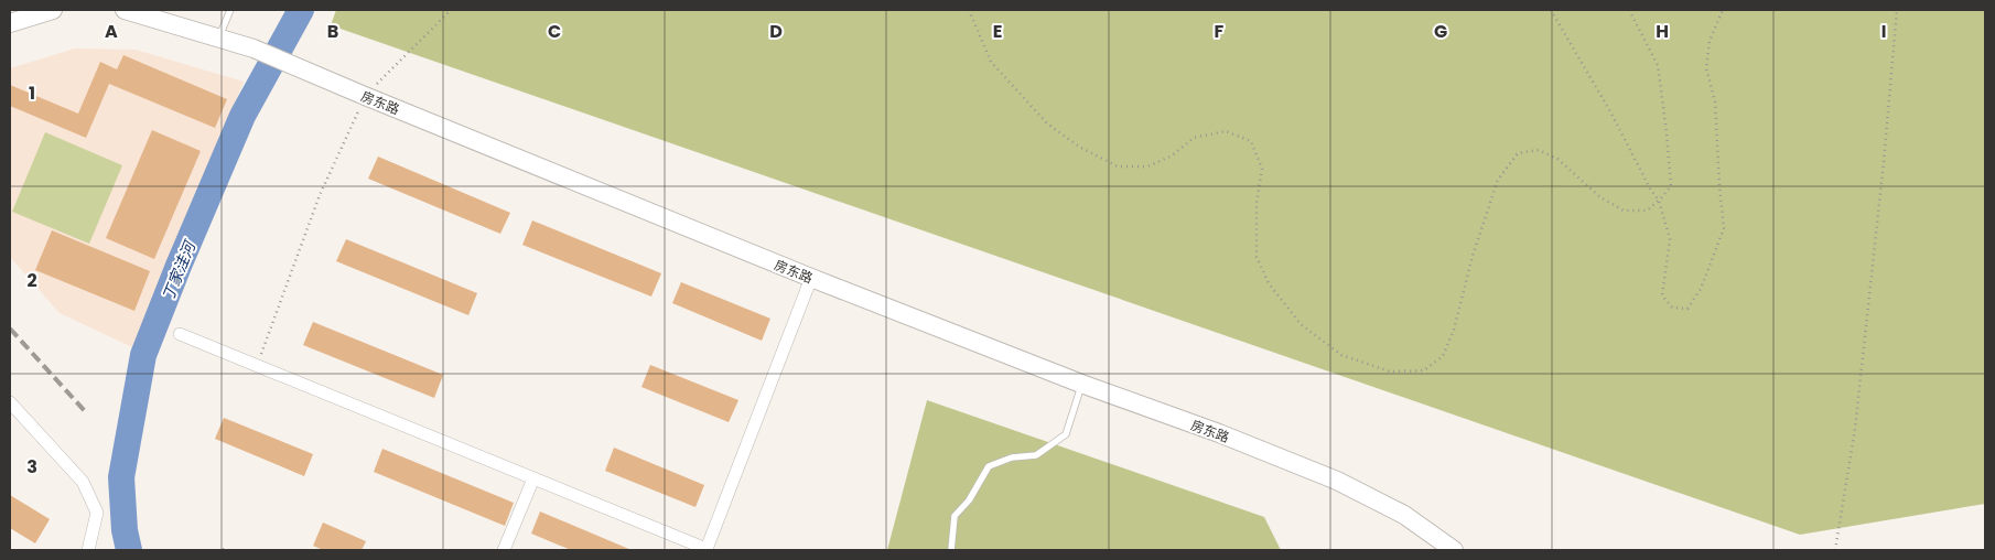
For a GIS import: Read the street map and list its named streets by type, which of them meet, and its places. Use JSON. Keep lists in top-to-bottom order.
{
  "streets": {
    "main road": ["房东路"]
  },
  "water": ["丁家洼河"],
  "grid": {
    "columns": [
      "A",
      "B",
      "C",
      "D",
      "E",
      "F",
      "G",
      "H",
      "I"
    ],
    "rows": ["1", "2", "3"]
  }
}
